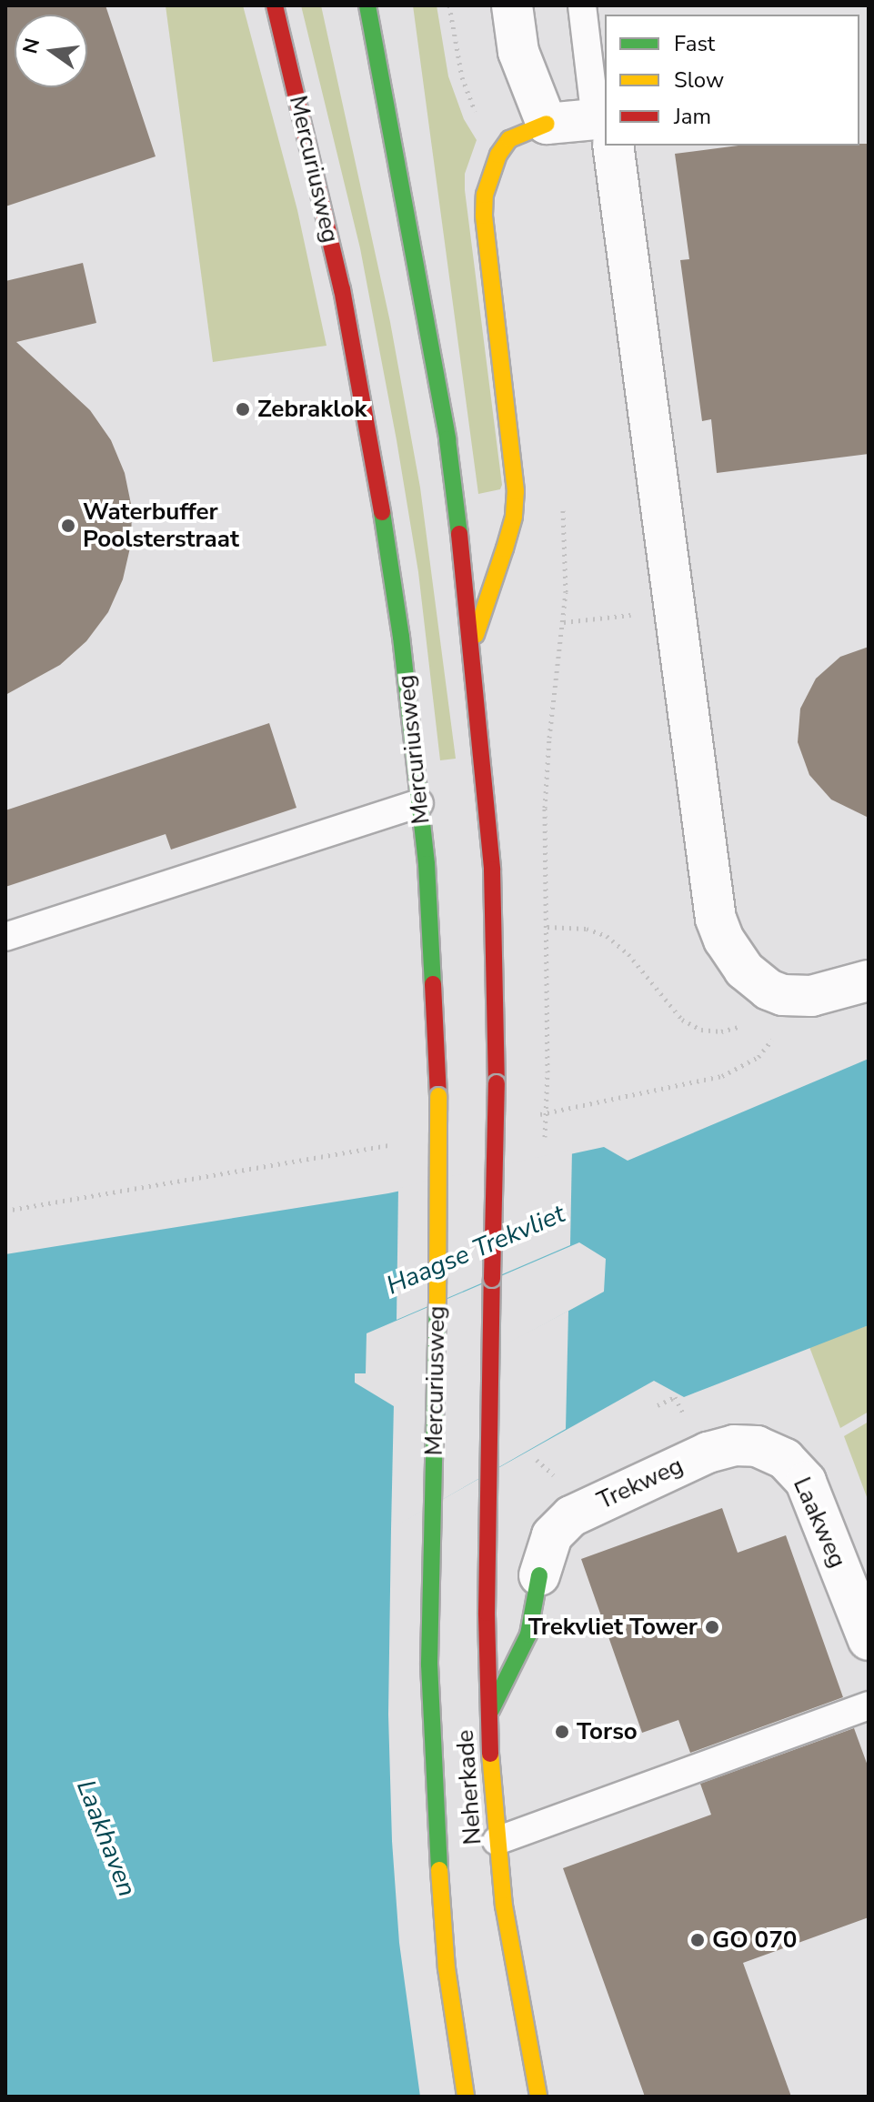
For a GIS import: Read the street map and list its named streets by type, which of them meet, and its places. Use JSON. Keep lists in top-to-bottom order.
{
  "streets": {
    "main road": ["Mercuriusweg", "Neherkade"],
    "street": ["Trekweg", "Laakweg"]
  },
  "crossings": [
    ["Mercuriusweg", "Neherkade"],
    ["Trekweg", "Laakweg"]
  ],
  "water": ["Haagse Trekvliet", "Laakhaven"],
  "places": [
    "Zebraklok",
    "Waterbuffer Poolsterstraat",
    "Trekvliet Tower",
    "Torso",
    "GO 070"
  ],
  "legend": ["Fast", "Slow", "Jam"],
  "north": "left"
}
